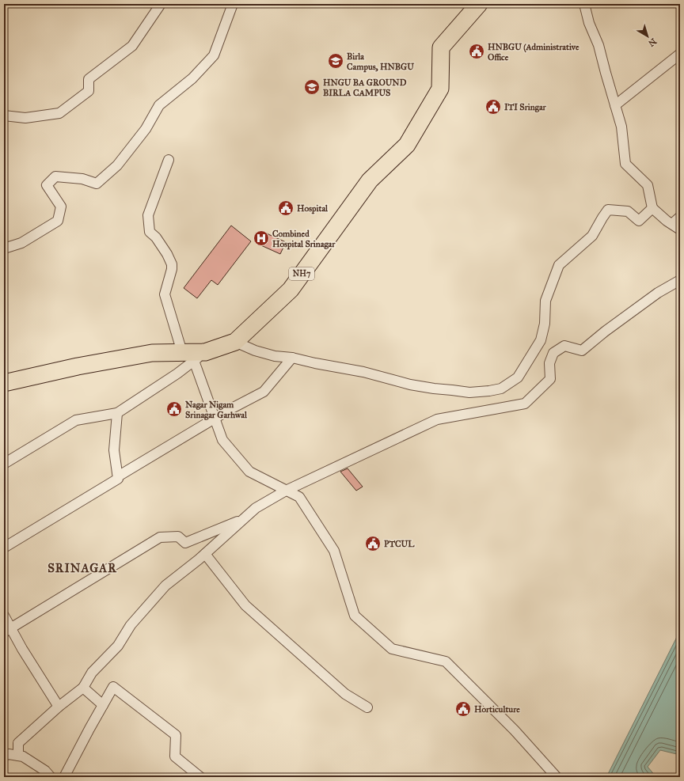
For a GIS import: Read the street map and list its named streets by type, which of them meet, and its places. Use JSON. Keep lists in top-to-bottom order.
{
  "streets": {
    "highway": ["NH7"]
  },
  "districts": ["SRINAGAR"],
  "places": {
    "public building": [
      "HNBGU (Administrative Office",
      "ITI Sringar",
      "Hospital",
      "Nagar Nigam Srinagar Garhwal",
      "PTCUL",
      "Horticulture"
    ],
    "school or university": ["Birla Campus, HNBGU", "HNGU BA GROUND BIRLA CAMPUS"],
    "hospital": ["Combined Hospital Srinagar"]
  },
  "north": "bottom right"
}
